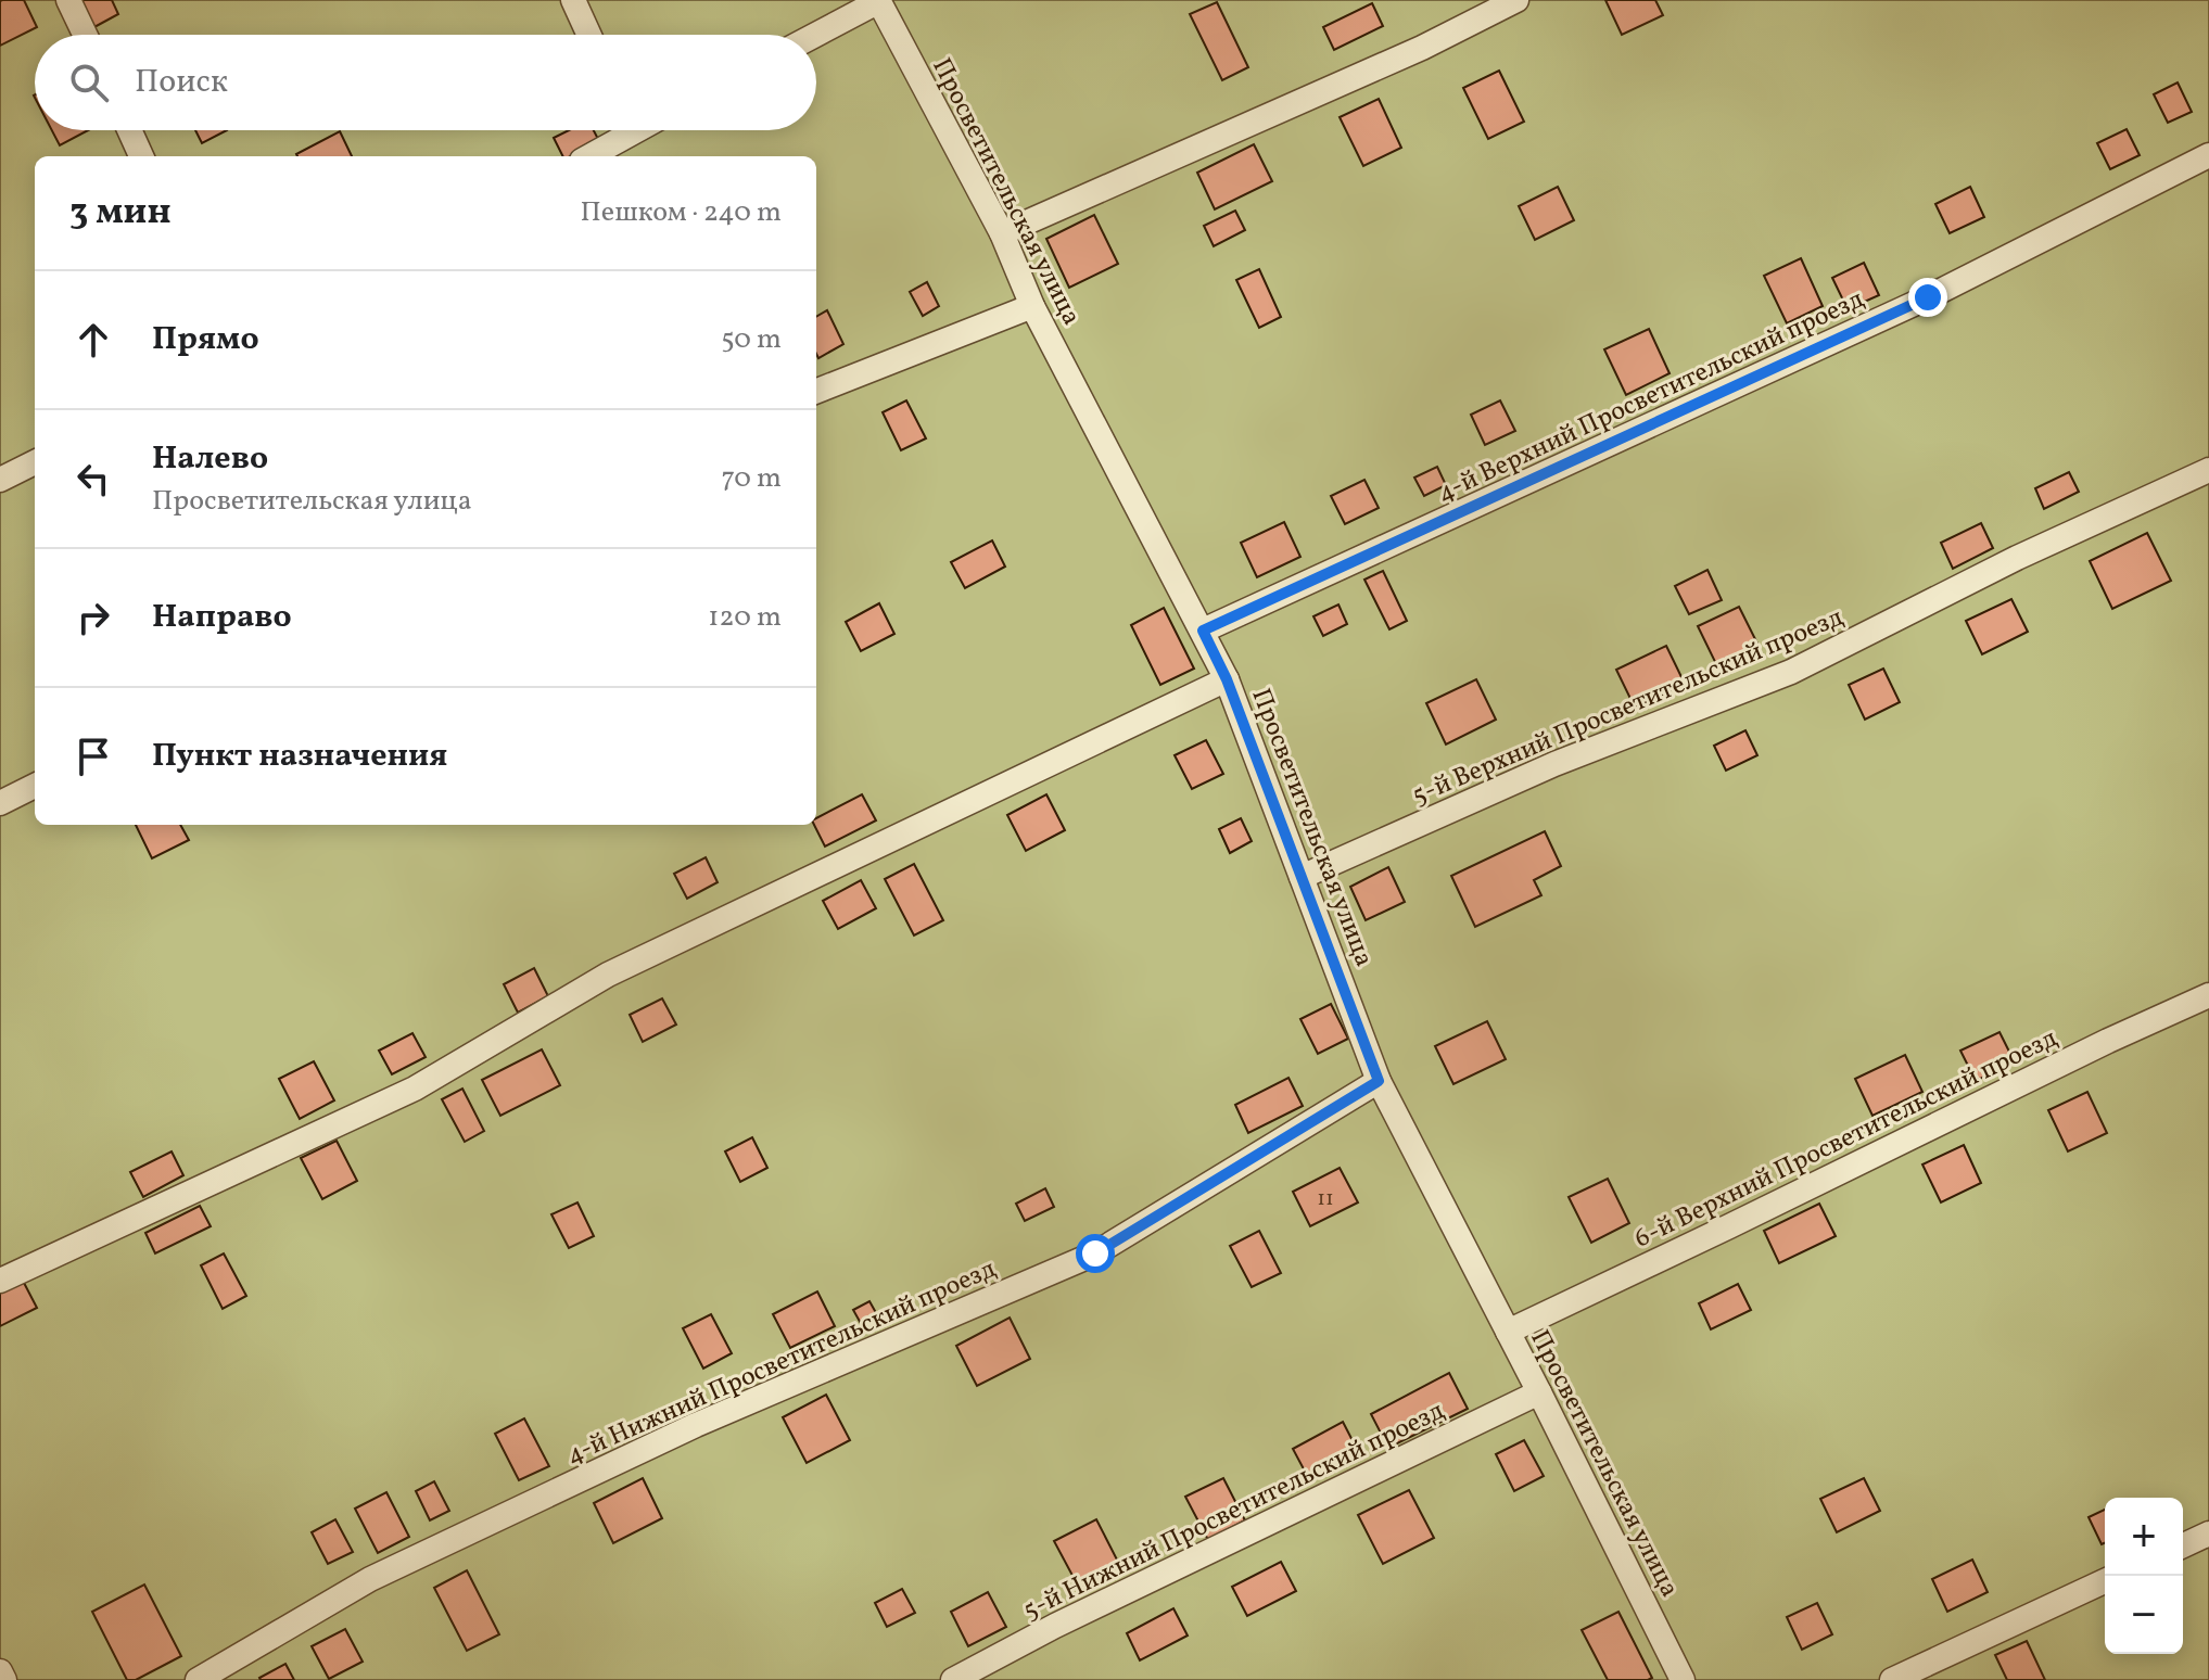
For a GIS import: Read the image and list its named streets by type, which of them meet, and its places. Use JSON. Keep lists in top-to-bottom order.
{
  "streets": {
    "lane": [
      "Просветительская улица",
      "4-й Верхний Просветительский проезд",
      "5-й Верхний Просветительский проезд",
      "6-й Верхний Просветительский проезд",
      "4-й Нижний Просветительский проезд",
      "5-й Нижний Просветительский проезд"
    ]
  },
  "crossings": [
    ["Просветительская улица", "4-й Верхний Просветительский проезд"],
    ["Просветительская улица", "5-й Верхний Просветительский проезд"],
    ["Просветительская улица", "6-й Верхний Просветительский проезд"],
    ["Просветительская улица", "4-й Нижний Просветительский проезд"],
    ["Просветительская улица", "5-й Нижний Просветительский проезд"]
  ],
  "house_numbers": ["11"],
  "page": {
    "search": "Поиск",
    "heading": ["3 мин", "Пешком · 240 m"],
    "list": [
      ["Прямо", "50 m"],
      ["Налево", "Просветительская улица", "70 m"],
      ["Направо", "120 m"],
      "Пункт назначения"
    ],
    "map_buttons": ["+", "−"]
  }
}
